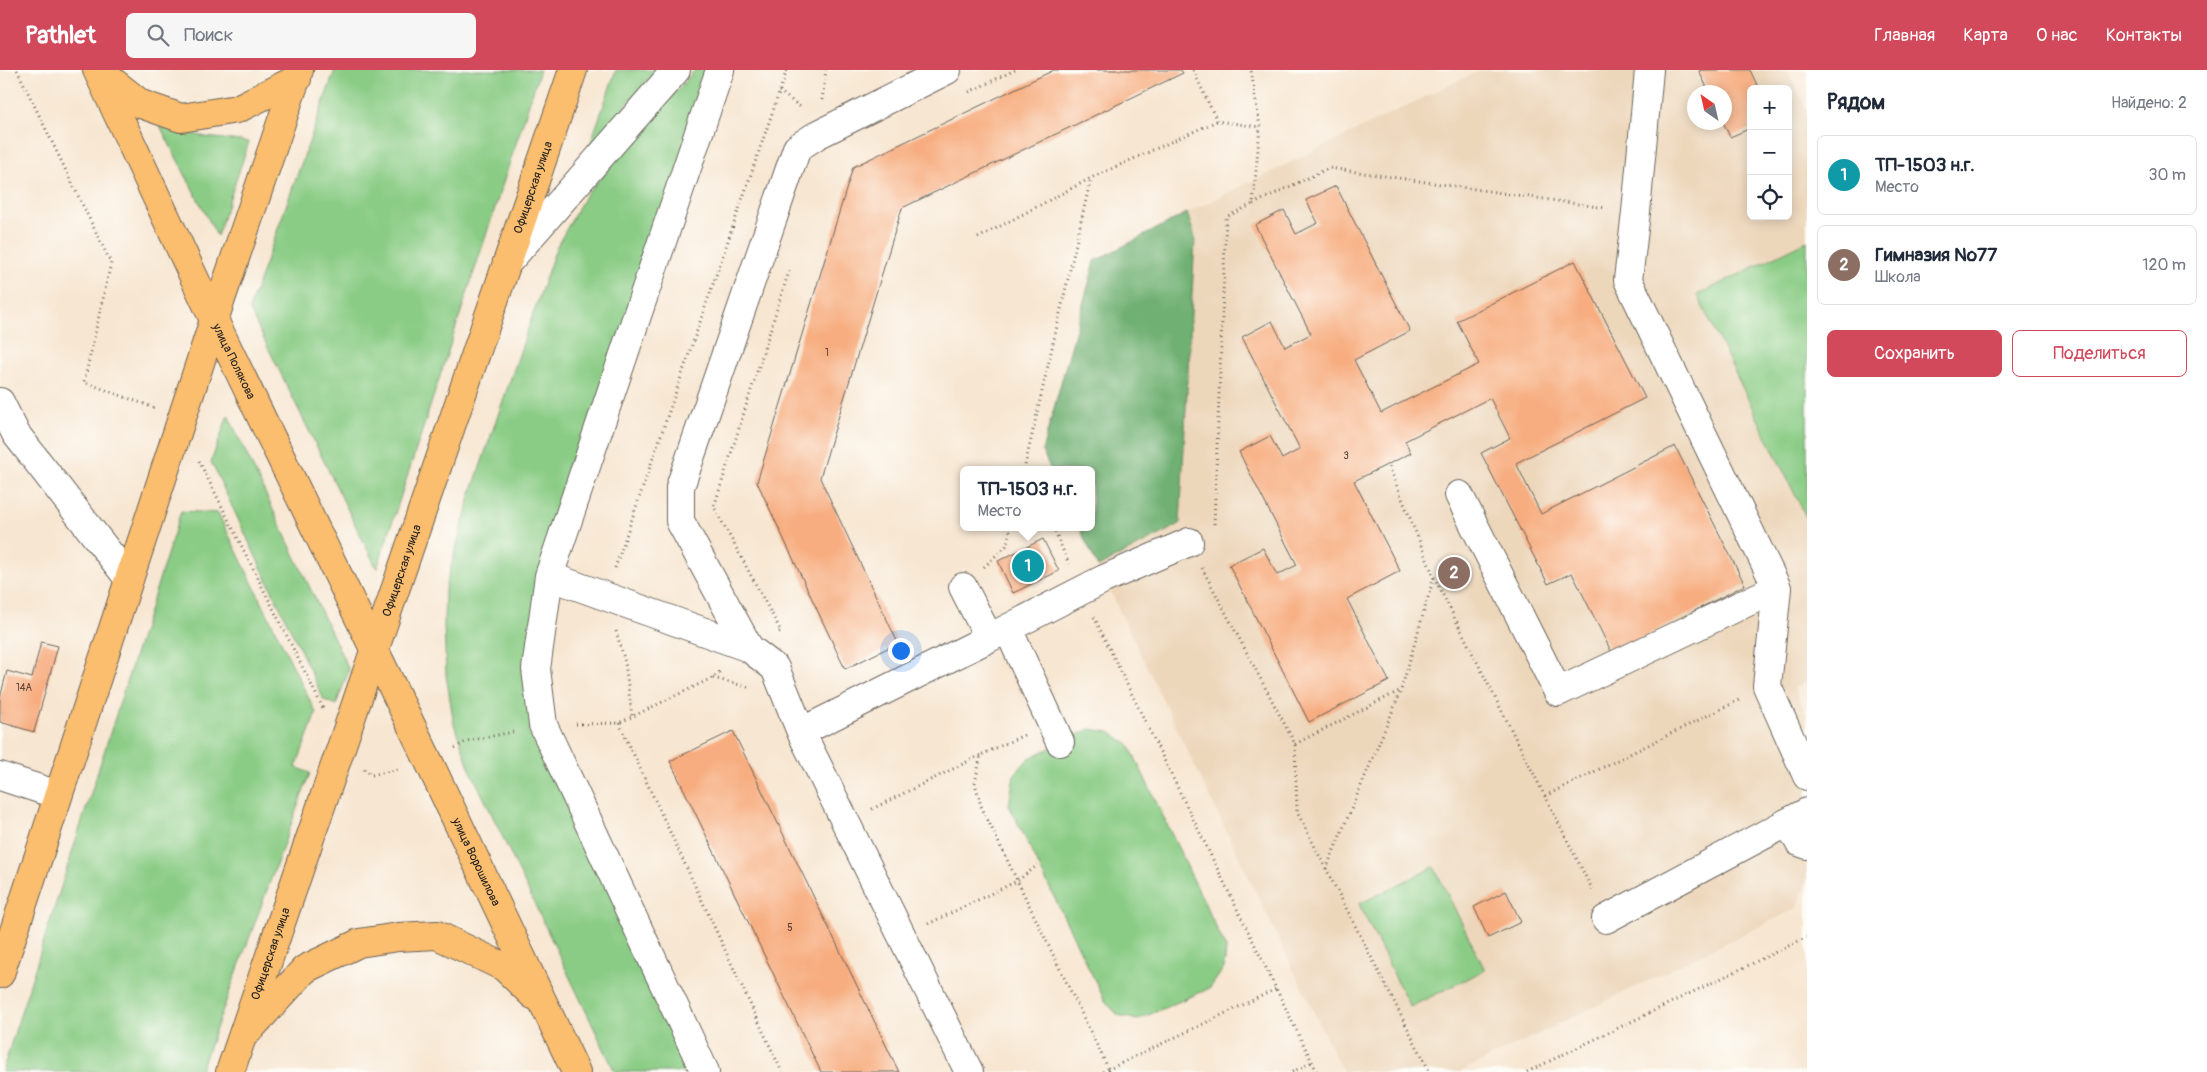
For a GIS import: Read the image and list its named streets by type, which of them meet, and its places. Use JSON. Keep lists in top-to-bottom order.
{
  "streets": {
    "main road": ["Офицерская улица", "улица Полякова", "улица Ворошилова"]
  },
  "crossings": [
    ["Офицерская улица", "улица Полякова"],
    ["Офицерская улица", "улица Ворошилова"],
    ["улица Полякова", "улица Ворошилова"]
  ],
  "house_numbers": [
    "1",
    "3",
    "14А",
    "5"
  ],
  "north": "top left",
  "page": {
    "header": "Pathlet",
    "search": "Поиск",
    "nav": [
      "Главная",
      "Карта",
      "О нас",
      "Контакты"
    ],
    "heading": ["Рядом", "Найдено: 2"],
    "map_buttons": ["+", "−"],
    "list": [
      {
        "mark": "1",
        "name": "ТП-1503 н.г.",
        "note": "Место",
        "value": "30 m"
      },
      {
        "mark": "2",
        "name": "Гимназия №77",
        "note": "Школа",
        "value": "120 m"
      }
    ],
    "buttons": ["Сохранить", "Поделиться"],
    "popup": ["ТП-1503 н.г.", "Место"],
    "pins": ["1", "2"]
  }
}
